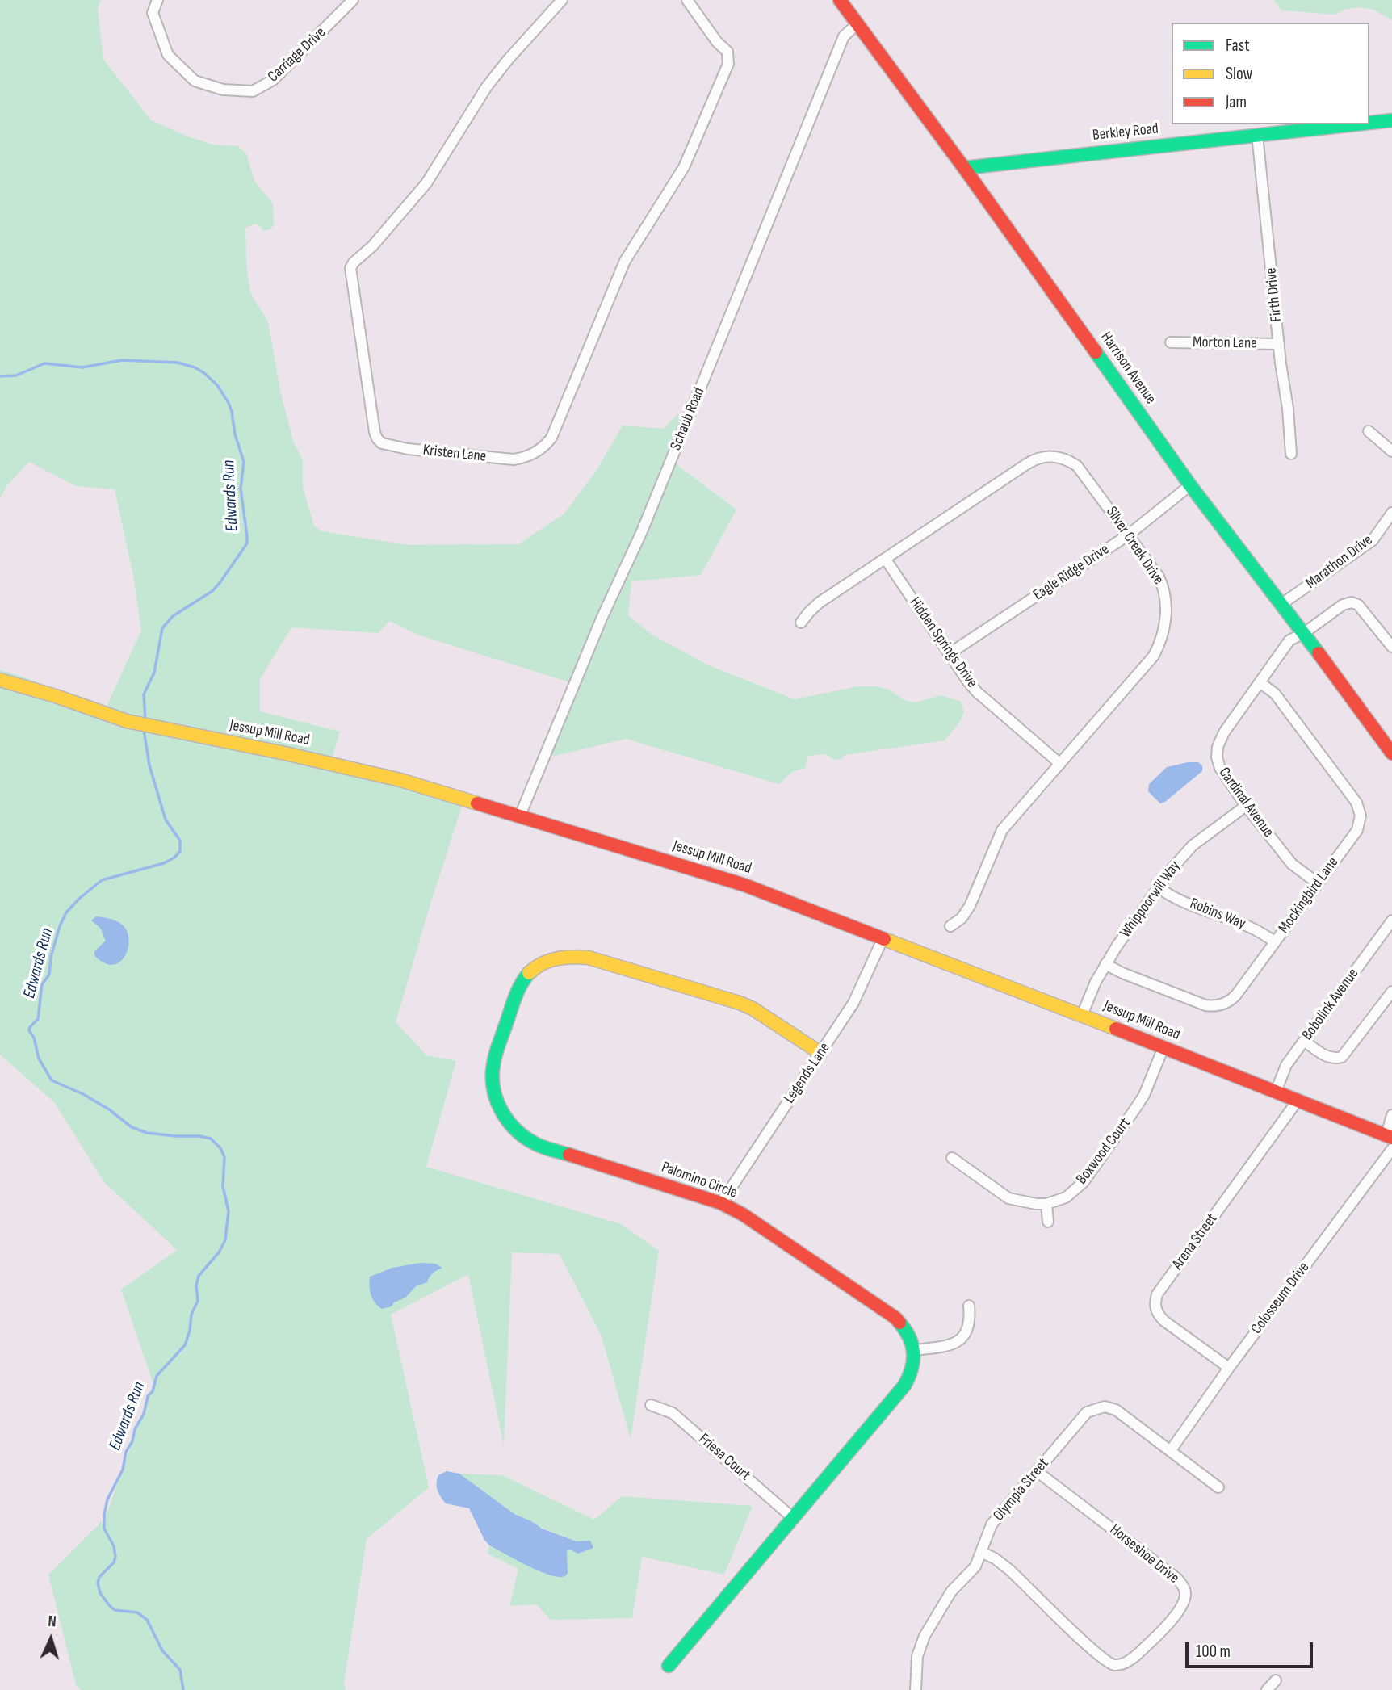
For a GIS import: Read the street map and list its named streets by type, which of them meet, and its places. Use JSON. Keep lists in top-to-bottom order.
{
  "streets": {
    "street": [
      "Carriage Drive",
      "Berkley Road",
      "Firth Drive",
      "Morton Lane",
      "Harrison Avenue",
      "Schaub Road",
      "Kristen Lane",
      "Silver Creek Drive",
      "Marathon Drive",
      "Eagle Ridge Drive",
      "Hidden Springs Drive",
      "Jessup Mill Road",
      "Cardinal Avenue",
      "Mockingbird Lane",
      "Whippoorwill Way",
      "Robins Way",
      "Bobolink Avenue",
      "Legends Lane",
      "Boxwood Court",
      "Palomino Circle",
      "Arena Street",
      "Colosseum Drive",
      "Friesa Court",
      "Olympia Street",
      "Horseshoe Drive"
    ]
  },
  "crossings": [
    ["Berkley Road", "Firth Drive"],
    ["Berkley Road", "Harrison Avenue"],
    ["Firth Drive", "Morton Lane"],
    ["Harrison Avenue", "Schaub Road"],
    ["Harrison Avenue", "Marathon Drive"],
    ["Harrison Avenue", "Eagle Ridge Drive"],
    ["Harrison Avenue", "Cardinal Avenue"],
    ["Schaub Road", "Jessup Mill Road"],
    ["Silver Creek Drive", "Eagle Ridge Drive"],
    ["Silver Creek Drive", "Hidden Springs Drive"],
    ["Eagle Ridge Drive", "Hidden Springs Drive"],
    ["Jessup Mill Road", "Whippoorwill Way"],
    ["Jessup Mill Road", "Bobolink Avenue"],
    ["Jessup Mill Road", "Legends Lane"],
    ["Jessup Mill Road", "Boxwood Court"],
    ["Jessup Mill Road", "Arena Street"],
    ["Cardinal Avenue", "Mockingbird Lane"],
    ["Cardinal Avenue", "Whippoorwill Way"],
    ["Mockingbird Lane", "Whippoorwill Way"],
    ["Mockingbird Lane", "Robins Way"],
    ["Whippoorwill Way", "Robins Way"],
    ["Legends Lane", "Palomino Circle"],
    ["Arena Street", "Colosseum Drive"],
    ["Colosseum Drive", "Olympia Street"],
    ["Olympia Street", "Horseshoe Drive"]
  ],
  "water": ["Edwards Run"],
  "legend": ["Fast", "Slow", "Jam"],
  "scale_bar": "100 m",
  "north": "top"
}
